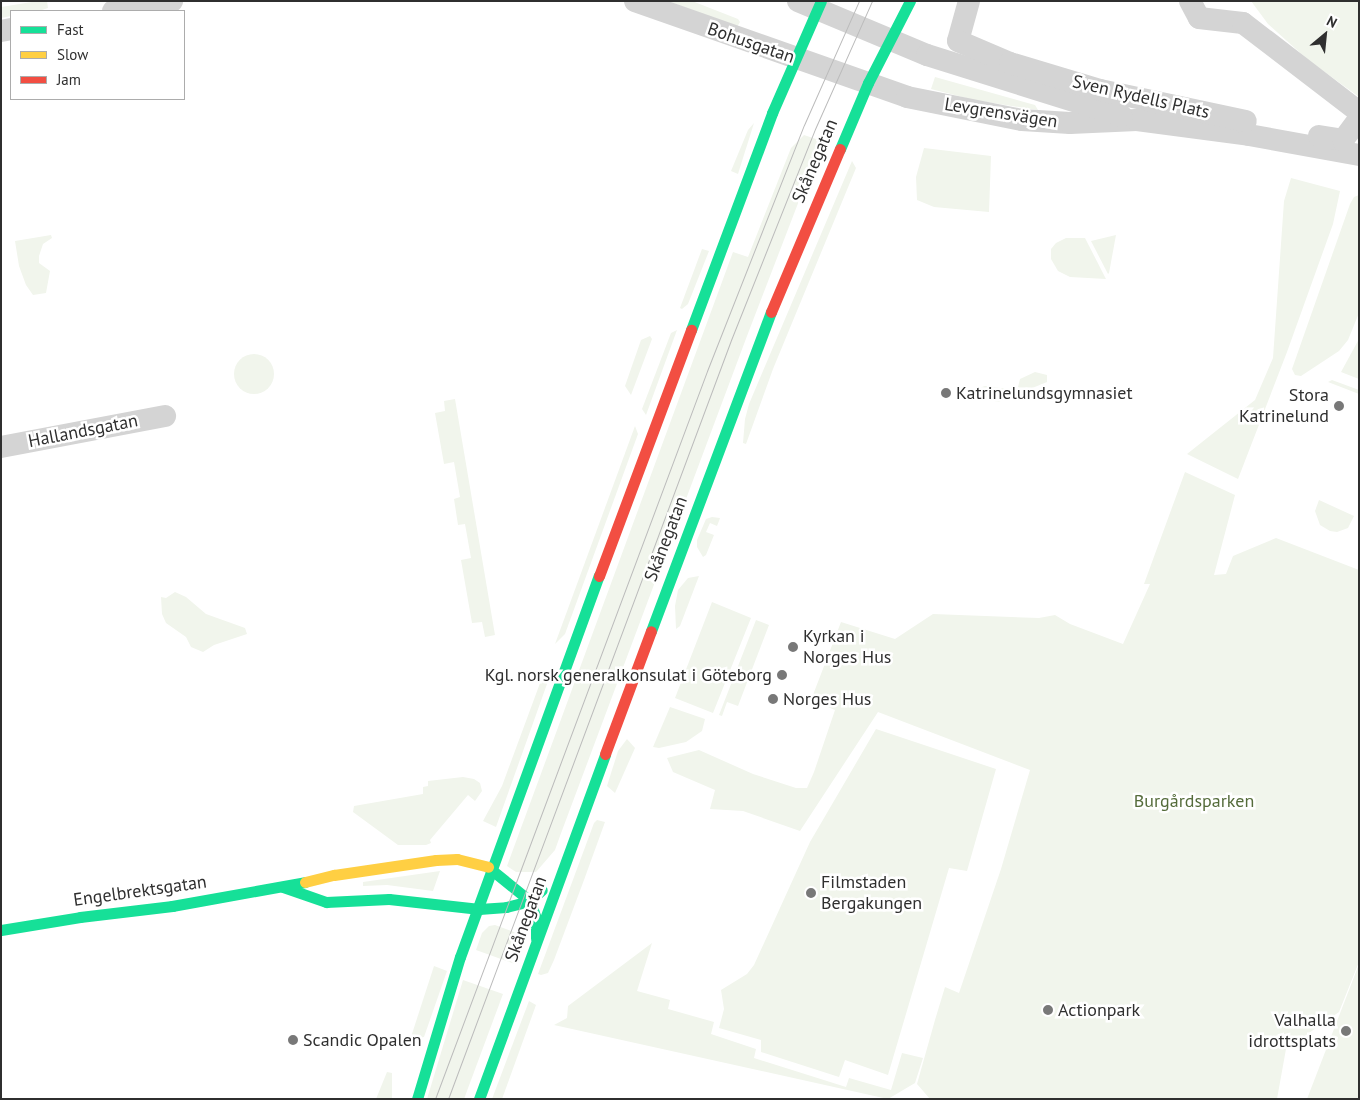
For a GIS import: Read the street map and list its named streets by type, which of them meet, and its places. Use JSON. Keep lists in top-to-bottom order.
{
  "streets": {
    "main road": ["Skånegatan", "Engelbrektsgatan"],
    "street": [
      "Bohusgatan",
      "Sven Rydells Plats",
      "Levgrensvägen",
      "Hallandsgatan"
    ]
  },
  "crossings": [
    ["Bohusgatan", "Levgrensvägen"],
    ["Bohusgatan", "Skånegatan"],
    ["Levgrensvägen", "Skånegatan"],
    ["Skånegatan", "Engelbrektsgatan"]
  ],
  "parks": ["Burgårdsparken"],
  "places": [
    "Katrinelundsgymnasiet",
    "Stora Katrinelund",
    "Kyrkan i Norges Hus",
    "Kgl. norsk generalkonsulat i Göteborg",
    "Norges Hus",
    "Filmstaden Bergakungen",
    "Actionpark",
    "Valhalla idrottsplats",
    "Scandic Opalen"
  ],
  "legend": ["Fast", "Slow", "Jam"],
  "north": "top right"
}
